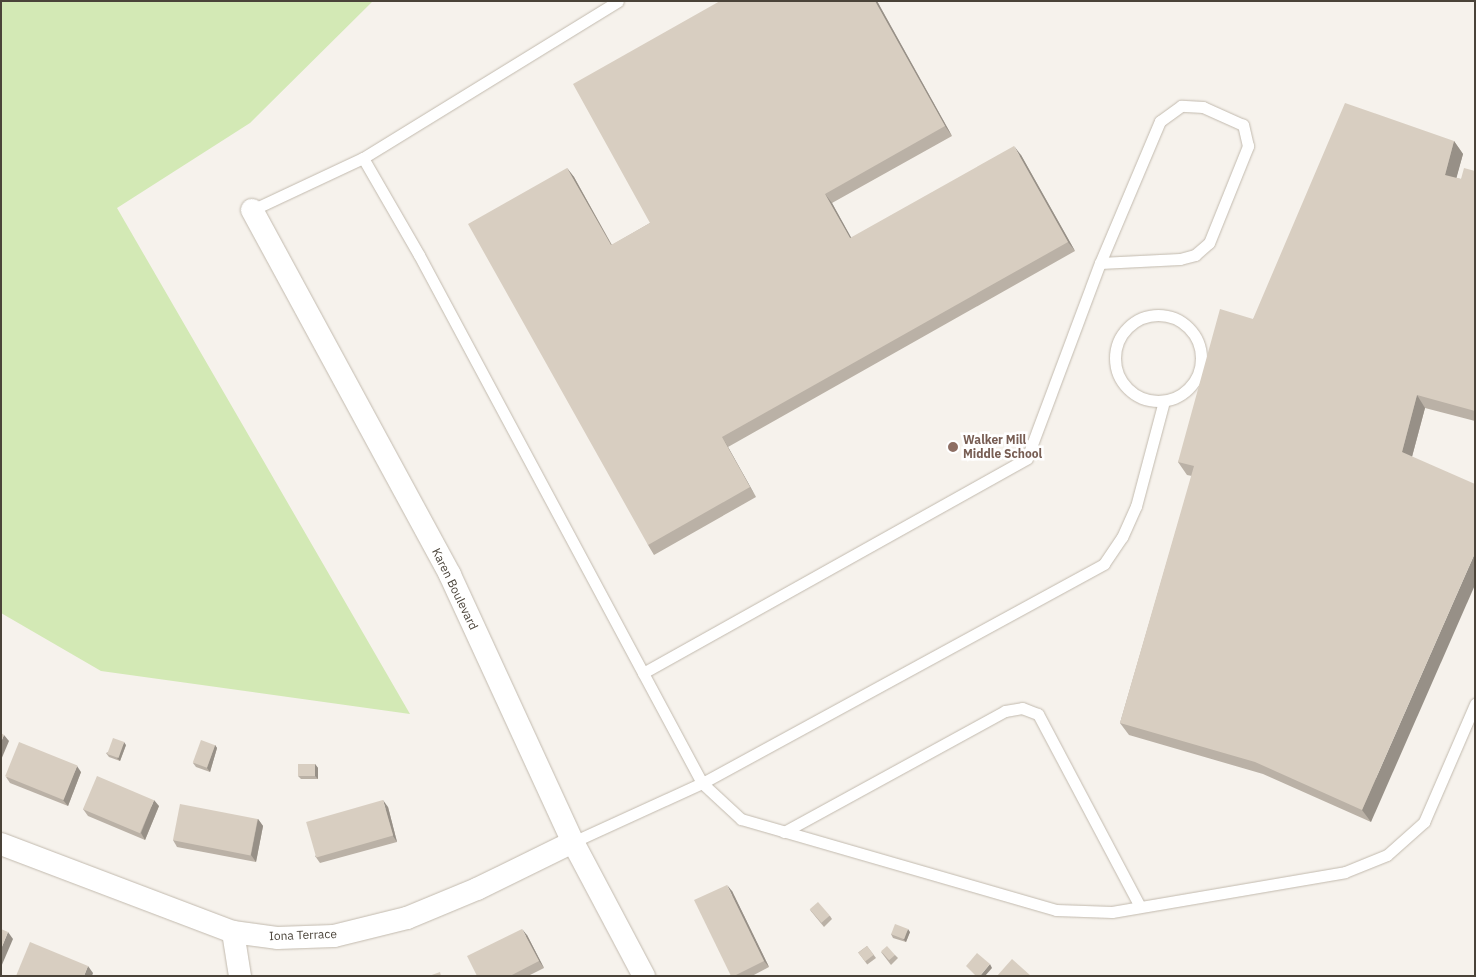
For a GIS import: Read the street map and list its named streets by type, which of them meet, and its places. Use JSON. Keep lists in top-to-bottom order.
{
  "streets": {
    "street": ["Karen Boulevard", "Iona Terrace"]
  },
  "crossings": [
    ["Karen Boulevard", "Iona Terrace"]
  ],
  "places": ["Walker Mill Middle School"]
}
